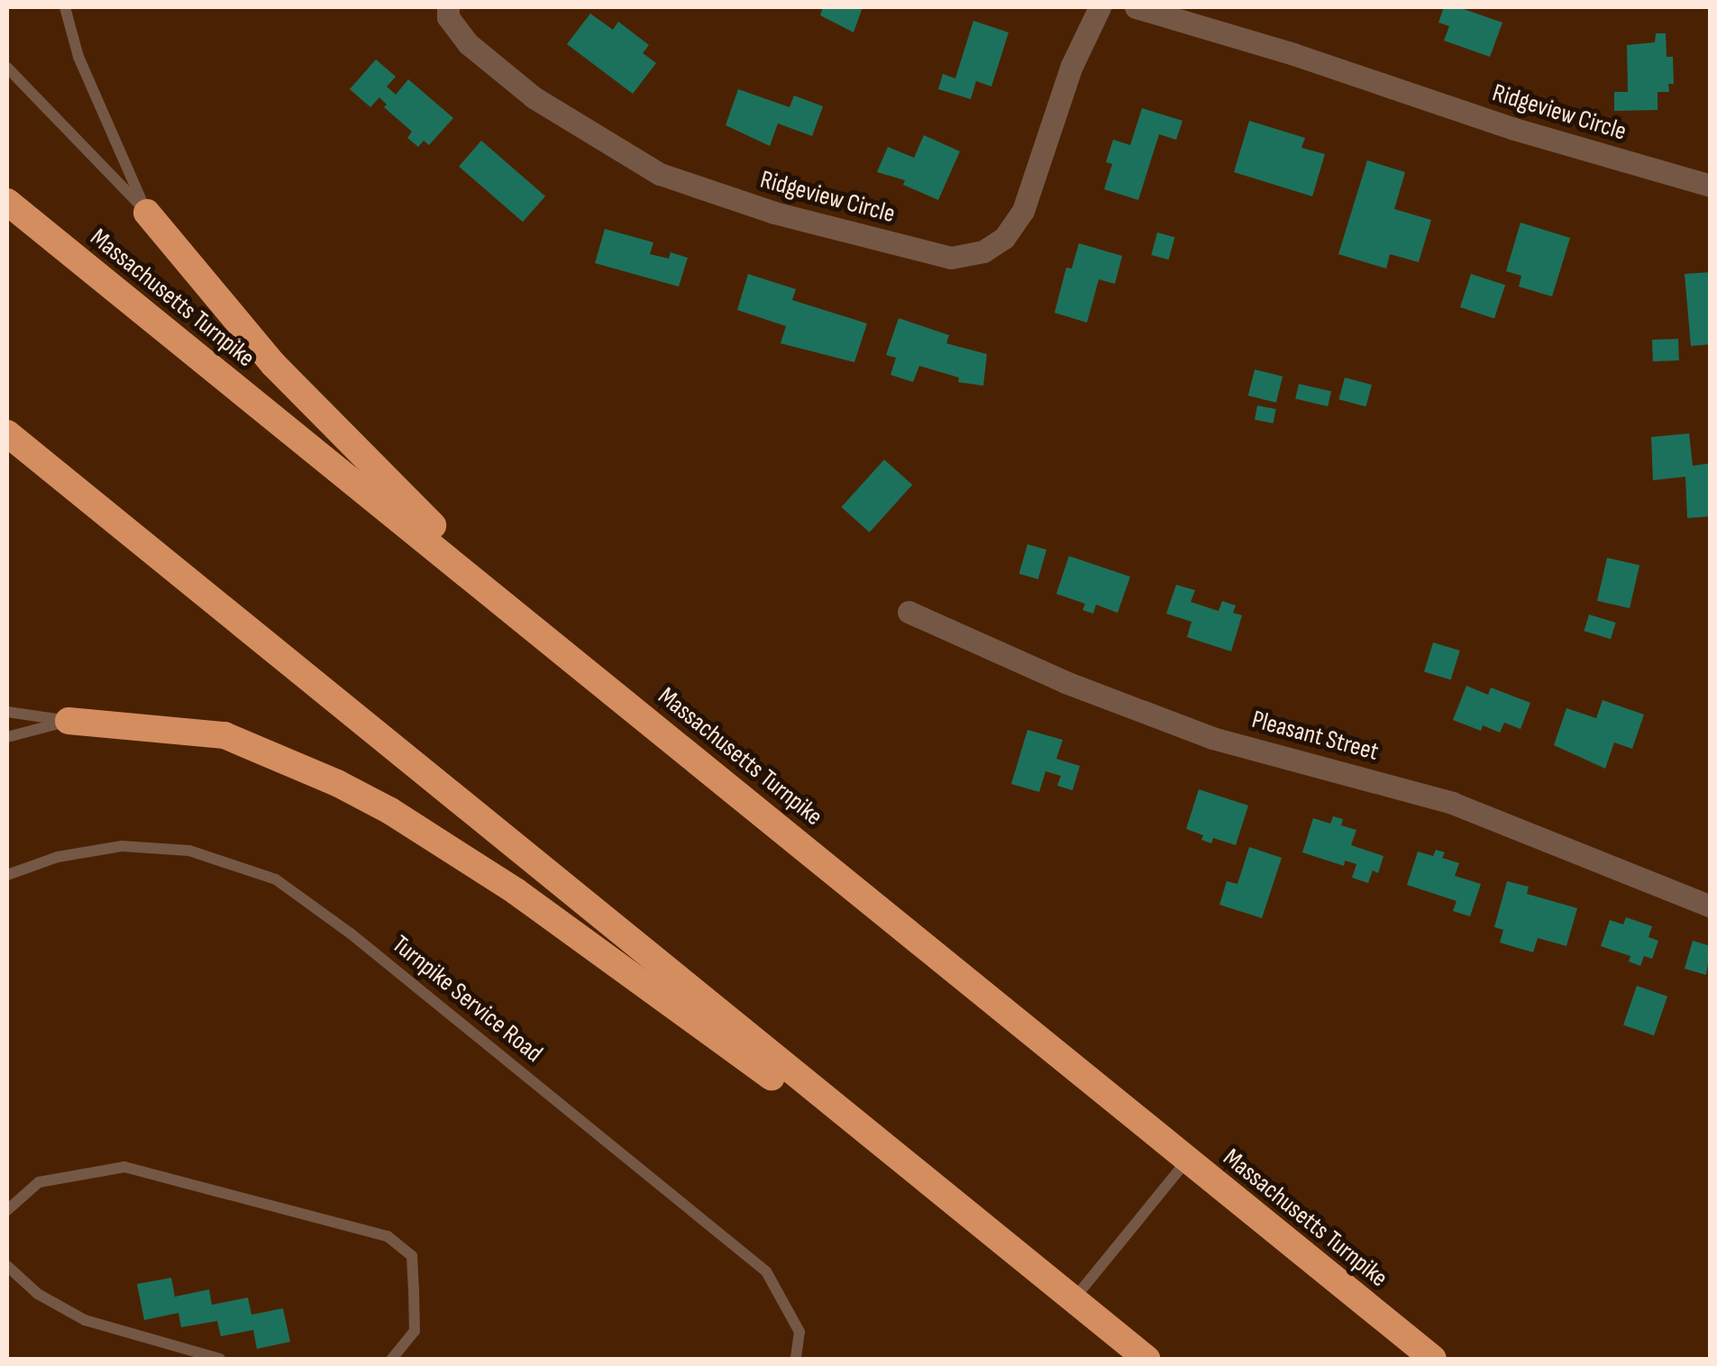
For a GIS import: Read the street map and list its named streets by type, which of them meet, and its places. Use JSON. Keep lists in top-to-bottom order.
{
  "streets": {
    "highway": ["Massachusetts Turnpike"],
    "street": ["Ridgeview Circle", "Pleasant Street"],
    "lane": ["Turnpike Service Road"]
  }
}
